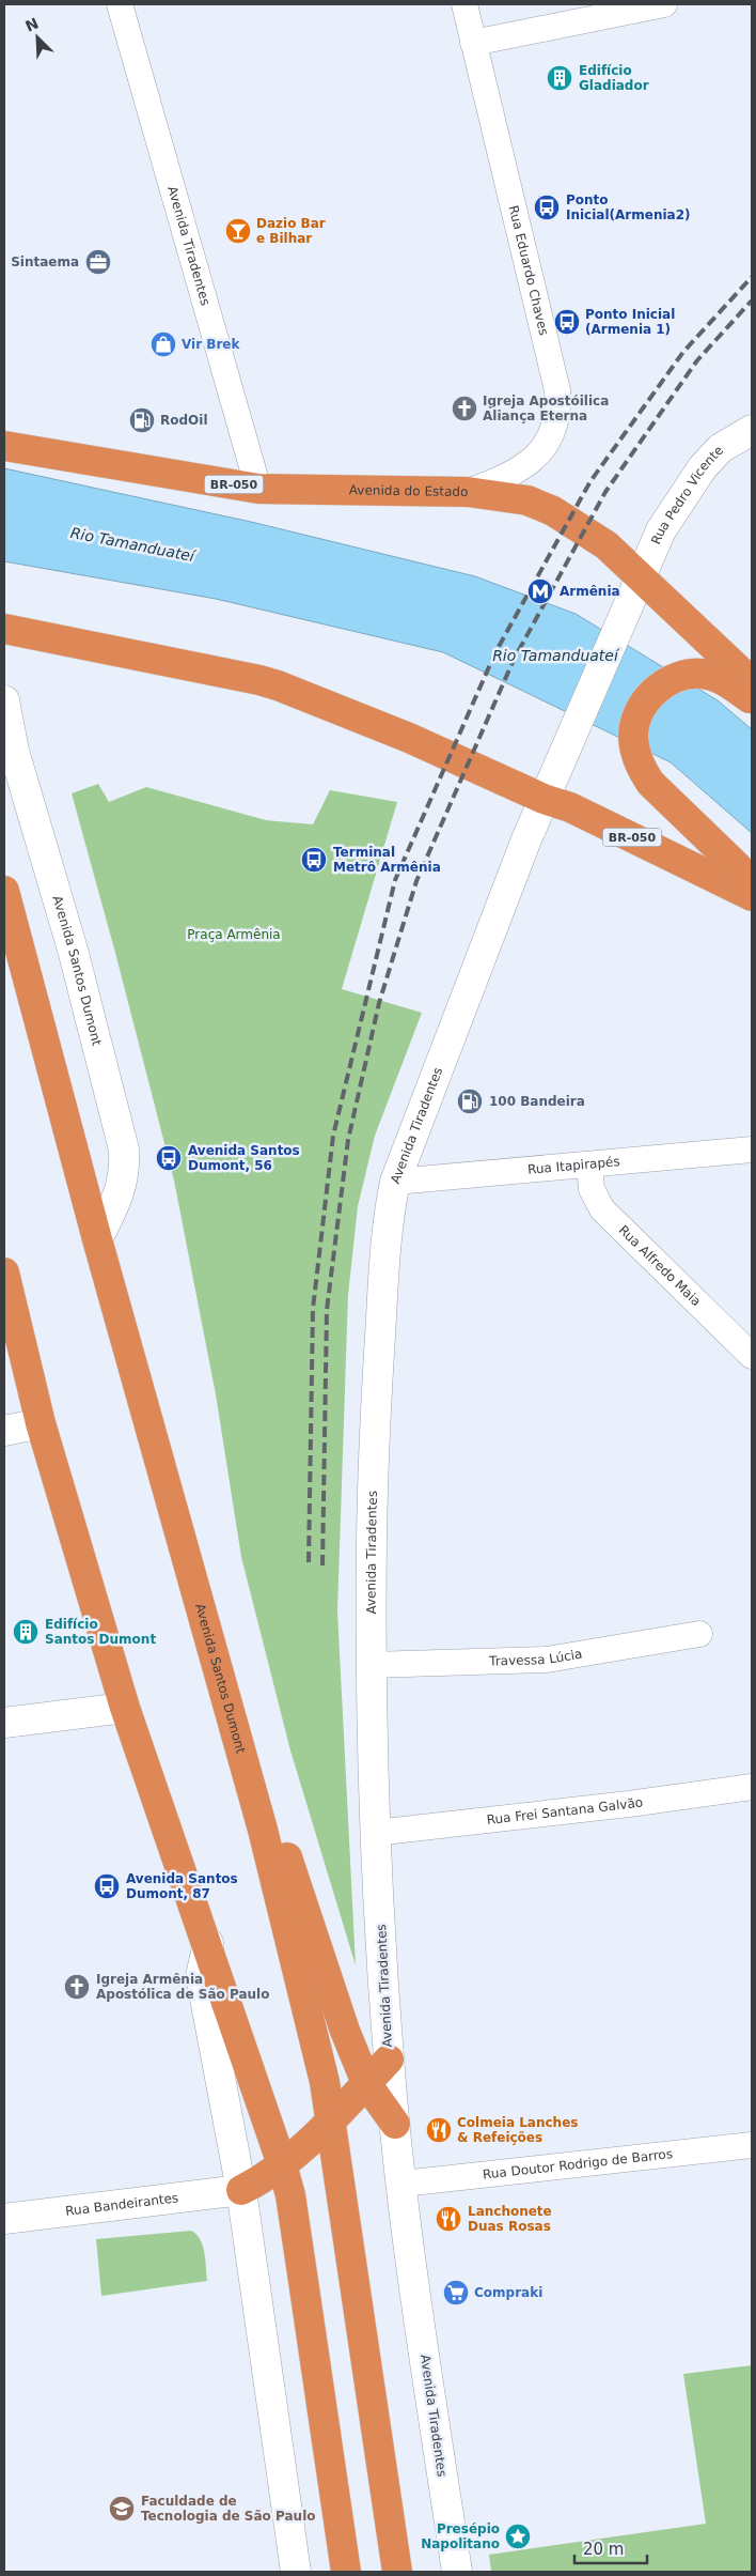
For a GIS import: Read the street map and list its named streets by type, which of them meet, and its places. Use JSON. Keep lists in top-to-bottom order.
{
  "streets": {
    "highway": ["BR-050", "Avenida do Estado", "Avenida Santos Dumont"],
    "main road": ["Avenida Tiradentes", "Rua Pedro Vicente", "Rua Bandeirantes"],
    "street": [
      "Rua Eduardo Chaves",
      "Rua Itapirapés",
      "Rua Alfredo Maia",
      "Travessa Lúcia",
      "Rua Frei Santana Galvão",
      "Rua Doutor Rodrigo de Barros"
    ]
  },
  "crossings": [
    ["Avenida Tiradentes", "BR-050"],
    ["Avenida Tiradentes", "Avenida do Estado"],
    ["Avenida Tiradentes", "Rua Pedro Vicente"],
    ["Avenida Tiradentes", "Rua Itapirapés"],
    ["Avenida Tiradentes", "Travessa Lúcia"],
    ["Avenida Tiradentes", "Rua Frei Santana Galvão"],
    ["Avenida Tiradentes", "Rua Doutor Rodrigo de Barros"],
    ["Rua Eduardo Chaves", "Avenida do Estado"],
    ["Avenida do Estado", "Rua Pedro Vicente"],
    ["Rua Itapirapés", "Rua Alfredo Maia"]
  ],
  "water": ["Rio Tamanduateí"],
  "parks": ["Praça Armênia"],
  "places": {
    "building": ["Edifício Gladiador", "Edifício Santos Dumont"],
    "bus stop": [
      "Ponto Inicial(Armenia2)",
      "Ponto Inicial (Armenia 1)",
      "Terminal Metrô Armênia",
      "Avenida Santos Dumont, 56",
      "Avenida Santos Dumont, 87"
    ],
    "bar": ["Dazio Bar e Bilhar"],
    "office": ["Sintaema"],
    "shop": ["Vir Brek"],
    "church": ["Igreja Apostóilica Aliança Eterna", "Igreja Armênia Apostólica de São Paulo"],
    "fuel station": ["RodOil", "100 Bandeira"],
    "metro station": ["Armênia"],
    "restaurant": ["Colmeia Lanches & Refeições", "Lanchonete Duas Rosas"],
    "supermarket": ["Compraki"],
    "school or university": ["Faculdade de Tecnologia de São Paulo"],
    "place": ["Presépio Napolitano"]
  },
  "scale_bar": "20 m",
  "north": "top left"
}
